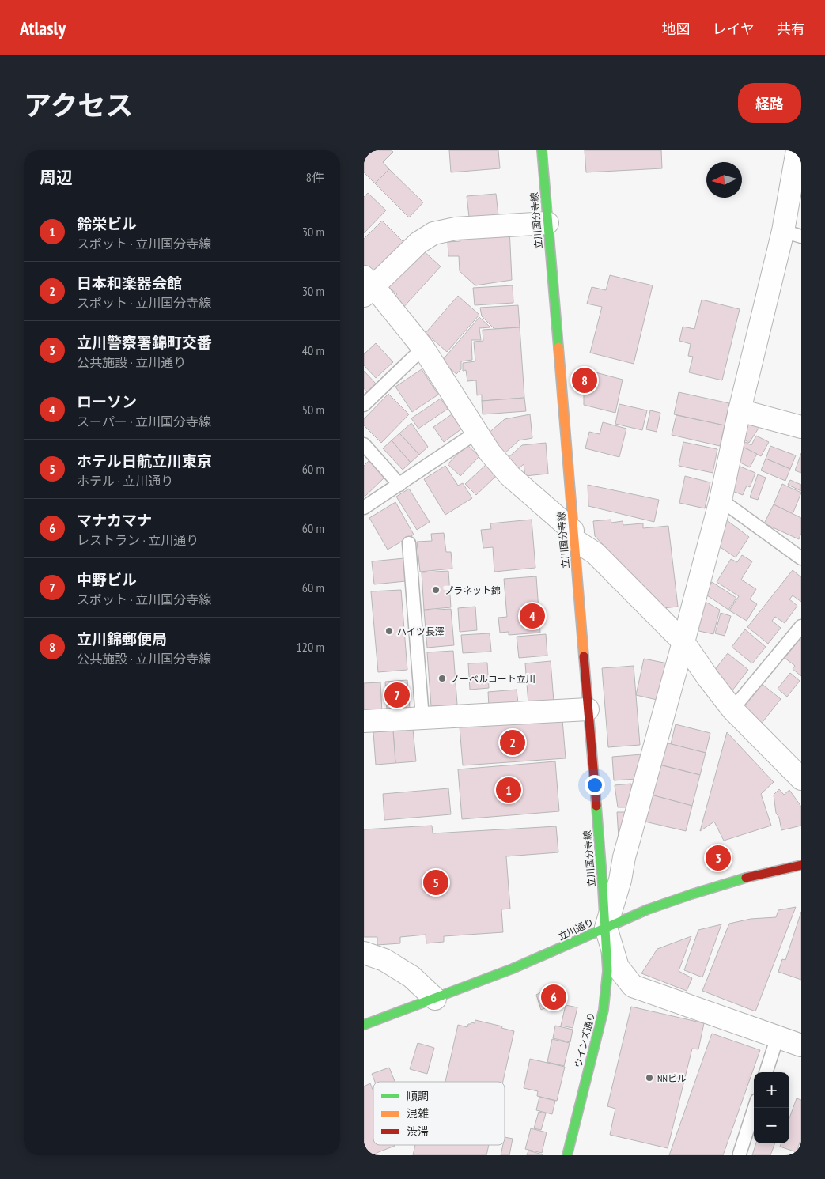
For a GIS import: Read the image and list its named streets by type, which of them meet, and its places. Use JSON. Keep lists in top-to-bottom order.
{
  "streets": {
    "main road": ["立川国分寺線", "立川通り", "ウインズ通り"]
  },
  "crossings": [
    ["立川国分寺線", "立川通り"],
    ["立川国分寺線", "ウインズ通り"],
    ["立川通り", "ウインズ通り"]
  ],
  "places": [
    "プラネット錦",
    "ハイツ長澤",
    "ノーベルコート立川",
    "NNビル"
  ],
  "legend": ["順調", "混雑", "渋滞"],
  "north": "left",
  "page": {
    "header": "Atlasly",
    "nav": ["地図", "レイヤ", "共有"],
    "title": "アクセス",
    "buttons": "経路",
    "heading": ["周辺", "8件"],
    "list": [
      {
        "mark": "1",
        "name": "鈴栄ビル",
        "note": "スポット · 立川国分寺線",
        "value": "30 m"
      },
      {
        "mark": "2",
        "name": "日本和楽器会館",
        "note": "スポット · 立川国分寺線",
        "value": "30 m"
      },
      {
        "mark": "3",
        "name": "立川警察署錦町交番",
        "note": "公共施設 · 立川通り",
        "value": "40 m"
      },
      {
        "mark": "4",
        "name": "ローソン",
        "note": "スーパー · 立川国分寺線",
        "value": "50 m"
      },
      {
        "mark": "5",
        "name": "ホテル日航立川東京",
        "note": "ホテル · 立川通り",
        "value": "60 m"
      },
      {
        "mark": "6",
        "name": "マナカマナ",
        "note": "レストラン · 立川通り",
        "value": "60 m"
      },
      {
        "mark": "7",
        "name": "中野ビル",
        "note": "スポット · 立川国分寺線",
        "value": "60 m"
      },
      {
        "mark": "8",
        "name": "立川錦郵便局",
        "note": "公共施設 · 立川国分寺線",
        "value": "120 m"
      }
    ],
    "pins": [
      "8",
      "4",
      "7",
      "2",
      "1",
      "3",
      "5",
      "6"
    ],
    "map_buttons": ["+", "−"]
  }
}
